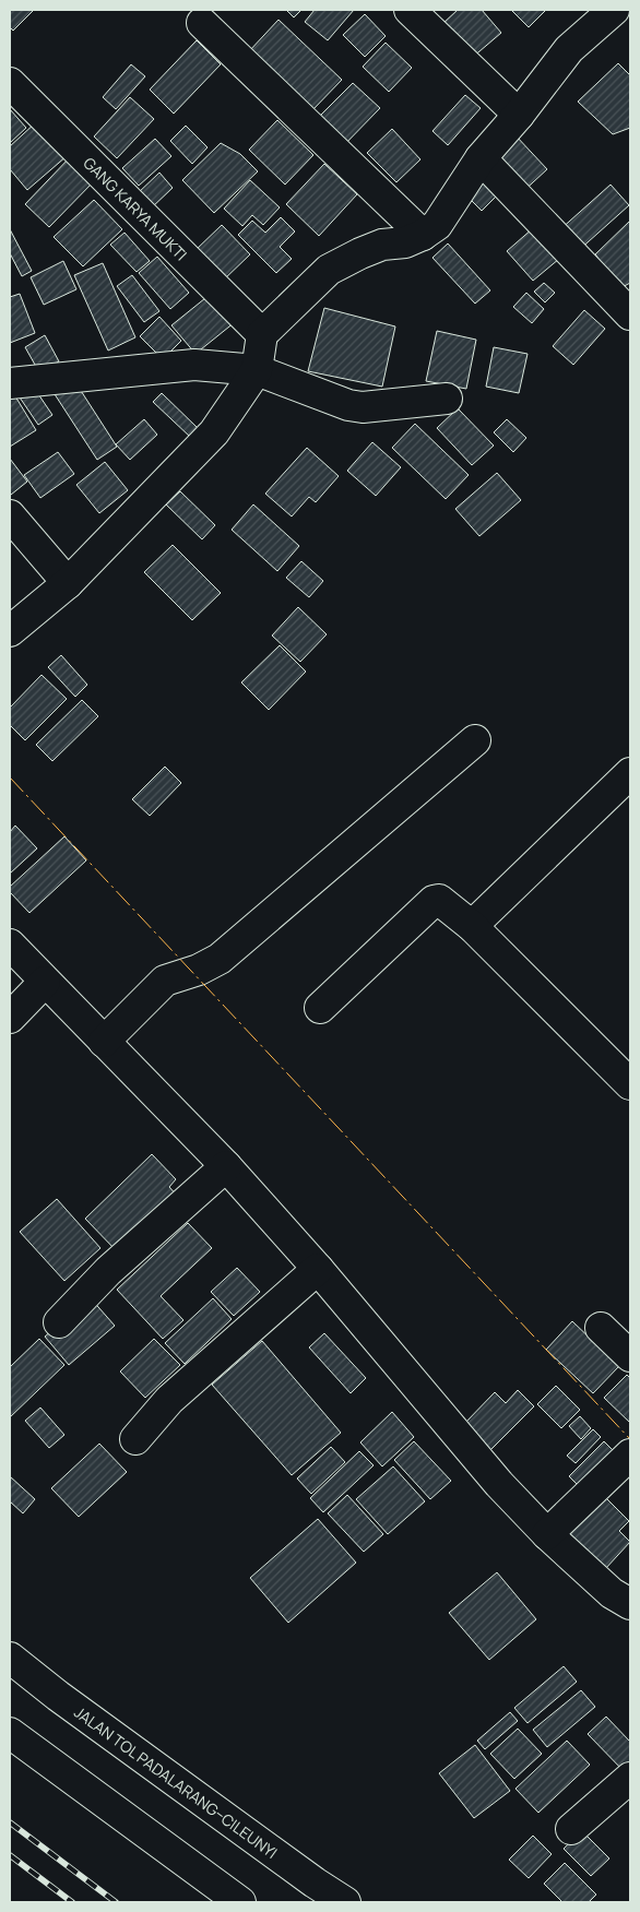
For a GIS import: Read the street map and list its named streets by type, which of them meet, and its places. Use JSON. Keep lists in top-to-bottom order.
{
  "streets": {
    "main road": ["GANG KARYA MUKTI", "JALAN TOL PADALARANG–CILEUNYI"]
  }
}
